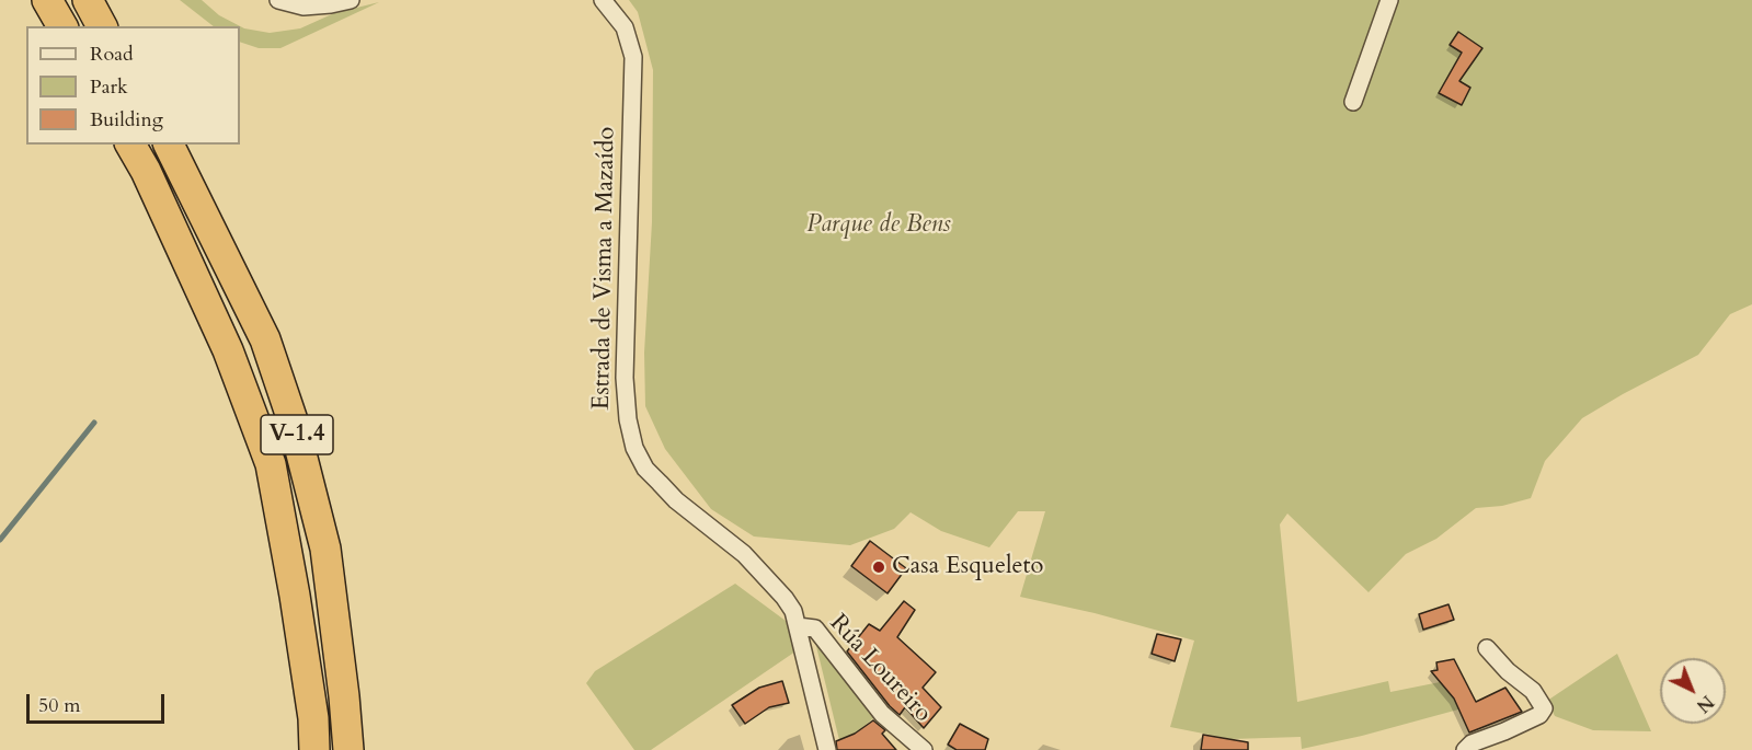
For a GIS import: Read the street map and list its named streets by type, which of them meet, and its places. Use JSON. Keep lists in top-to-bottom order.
{
  "streets": {
    "highway": ["V-1.4"],
    "street": ["Estrada de Visma a Mazaído", "Rúa Loureiro"]
  },
  "crossings": [
    ["Estrada de Visma a Mazaído", "Rúa Loureiro"]
  ],
  "parks": ["Parque de Bens"],
  "places": ["Casa Esqueleto"],
  "legend": ["Road", "Park", "Building"],
  "scale_bar": "50 m",
  "north": "bottom right"
}
